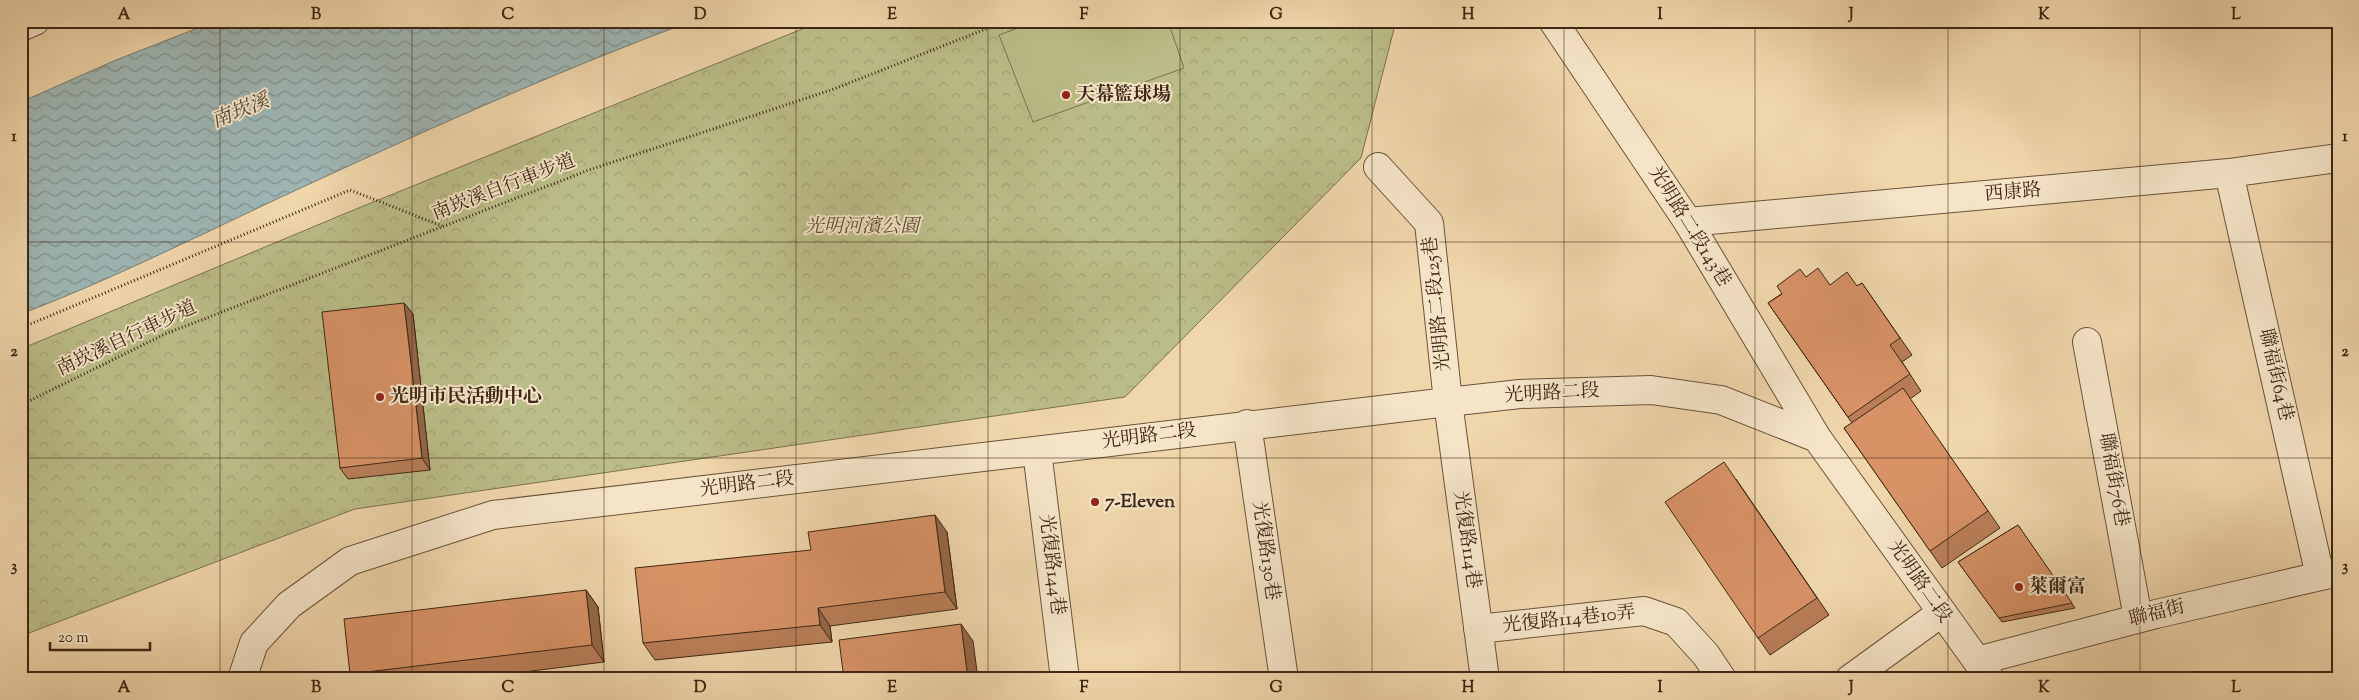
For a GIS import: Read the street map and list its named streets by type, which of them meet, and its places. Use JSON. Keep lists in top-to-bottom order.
{
  "streets": {
    "street": [
      "西康路",
      "光明路二段143巷",
      "光明路二段125巷",
      "聯福街64巷",
      "光明路二段",
      "聯福街76巷",
      "光復路114巷",
      "光復路130巷",
      "光復路144巷",
      "聯福街",
      "光復路114巷10弄"
    ],
    "path": ["南崁溪自行車步道"]
  },
  "crossings": [
    ["西康路", "光明路二段143巷"],
    ["西康路", "聯福街64巷"],
    ["光明路二段143巷", "光明路二段"],
    ["光明路二段125巷", "光明路二段"],
    ["光明路二段125巷", "光復路114巷"],
    ["聯福街64巷", "聯福街"],
    ["光明路二段", "光復路114巷"],
    ["光明路二段", "光復路130巷"],
    ["光明路二段", "光復路144巷"],
    ["光明路二段", "聯福街"],
    ["聯福街76巷", "聯福街"],
    ["光復路114巷", "光復路114巷10弄"]
  ],
  "water": ["南崁溪"],
  "parks": ["光明河濱公園"],
  "places": [
    "天幕籃球場",
    "光明市民活動中心",
    "7-Eleven",
    "萊爾富"
  ],
  "scale_bar": "20 m",
  "grid": {
    "columns": [
      "A",
      "B",
      "C",
      "D",
      "E",
      "F",
      "G",
      "H",
      "I",
      "J",
      "K",
      "L"
    ],
    "rows": ["1", "2", "3"]
  }
}
